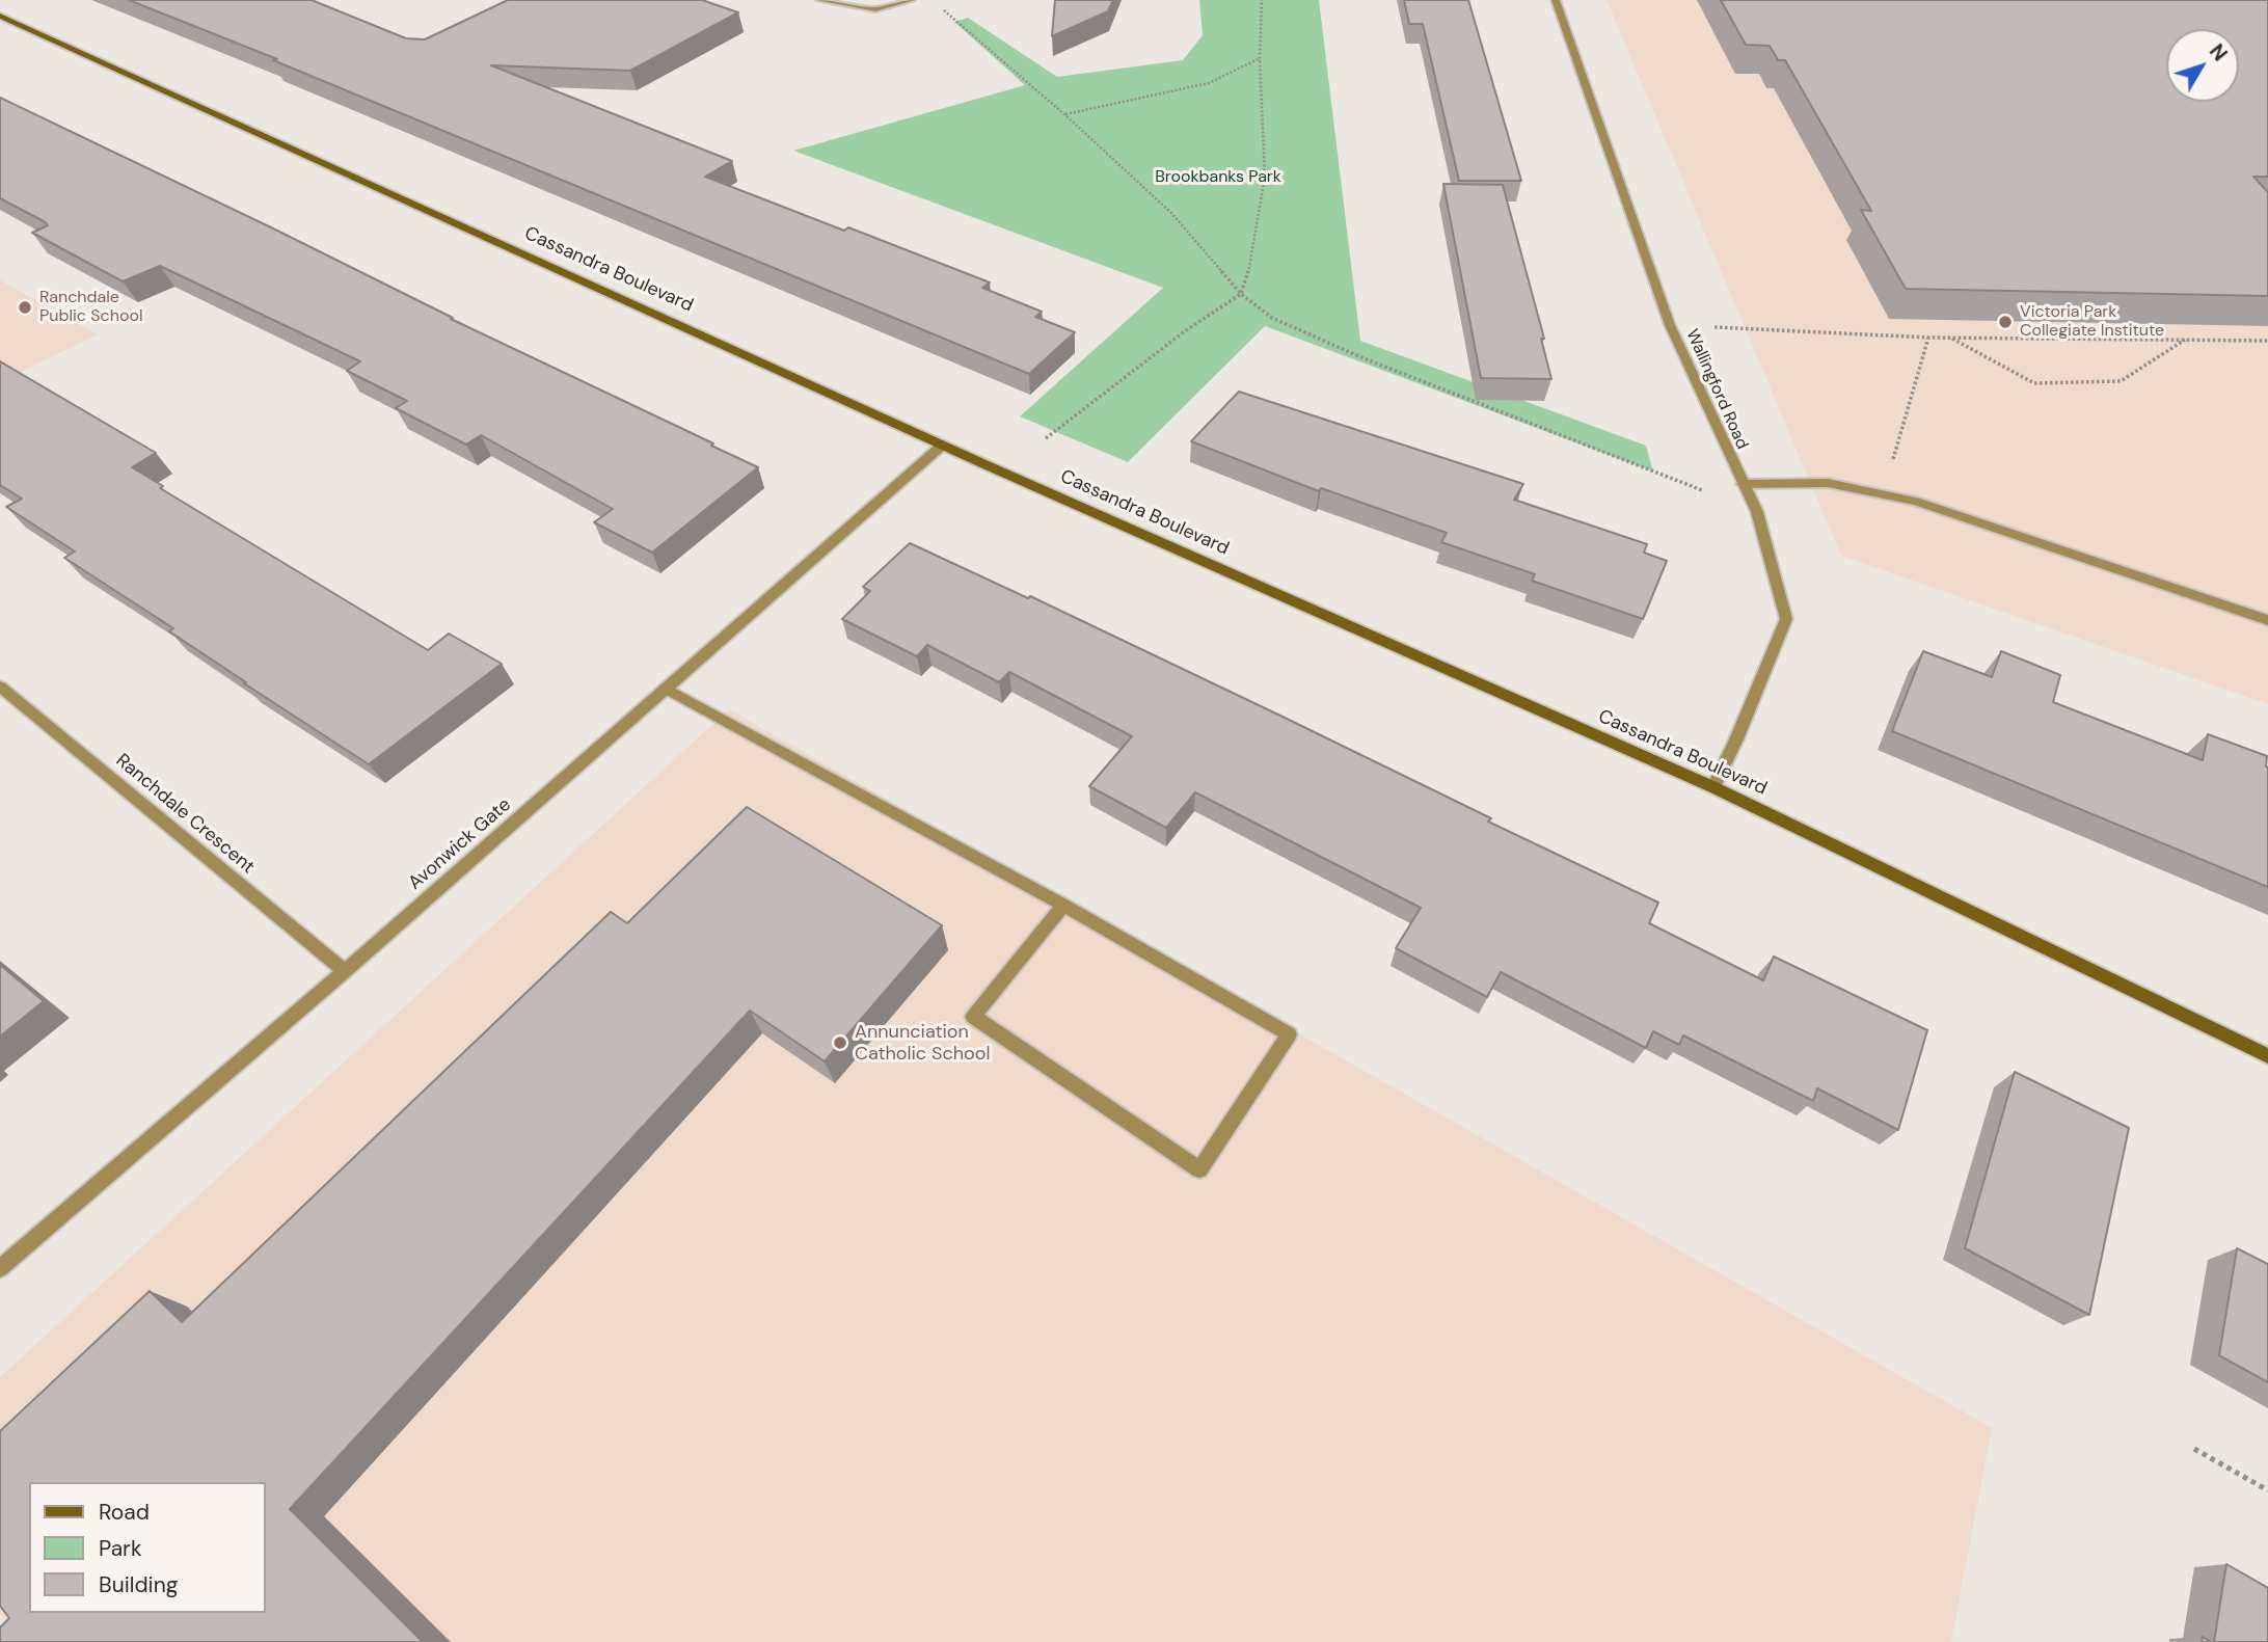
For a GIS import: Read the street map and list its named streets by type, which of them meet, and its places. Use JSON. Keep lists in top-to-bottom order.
{
  "streets": {
    "street": [
      "Cassandra Boulevard",
      "Wallingford Road",
      "Ranchdale Crescent",
      "Avonwick Gate"
    ]
  },
  "crossings": [
    ["Cassandra Boulevard", "Wallingford Road"],
    ["Cassandra Boulevard", "Avonwick Gate"],
    ["Ranchdale Crescent", "Avonwick Gate"]
  ],
  "parks": ["Brookbanks Park"],
  "places": ["Ranchdale Public School", "Victoria Park Collegiate Institute", "Annunciation Catholic School"],
  "legend": ["Road", "Park", "Building"],
  "north": "top right"
}
